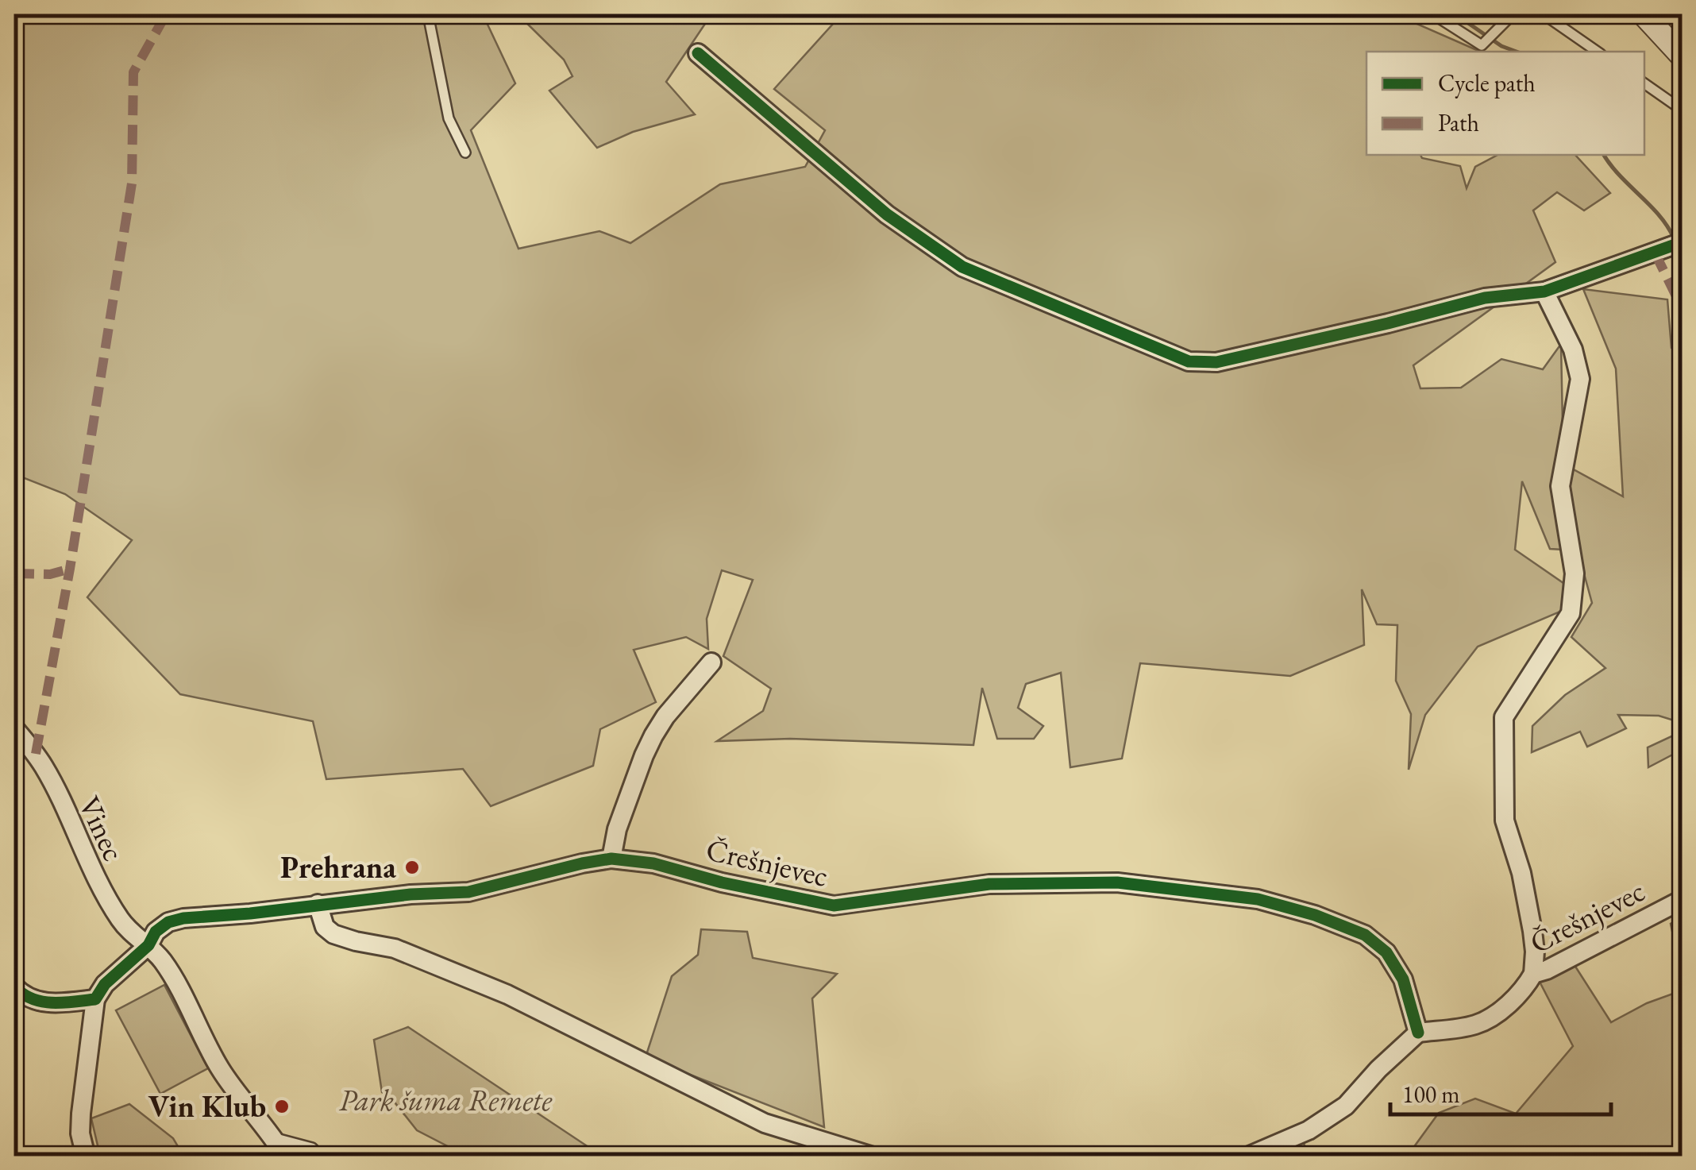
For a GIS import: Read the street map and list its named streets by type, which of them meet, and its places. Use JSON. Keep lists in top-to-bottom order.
{
  "streets": {
    "street": ["Vinec", "Črešnjevec"]
  },
  "crossings": [
    ["Vinec", "Črešnjevec"]
  ],
  "parks": ["Park šuma Remete"],
  "places": ["Prehrana", "Vin Klub"],
  "legend": ["Cycle path", "Path"],
  "scale_bar": "100 m"
}
